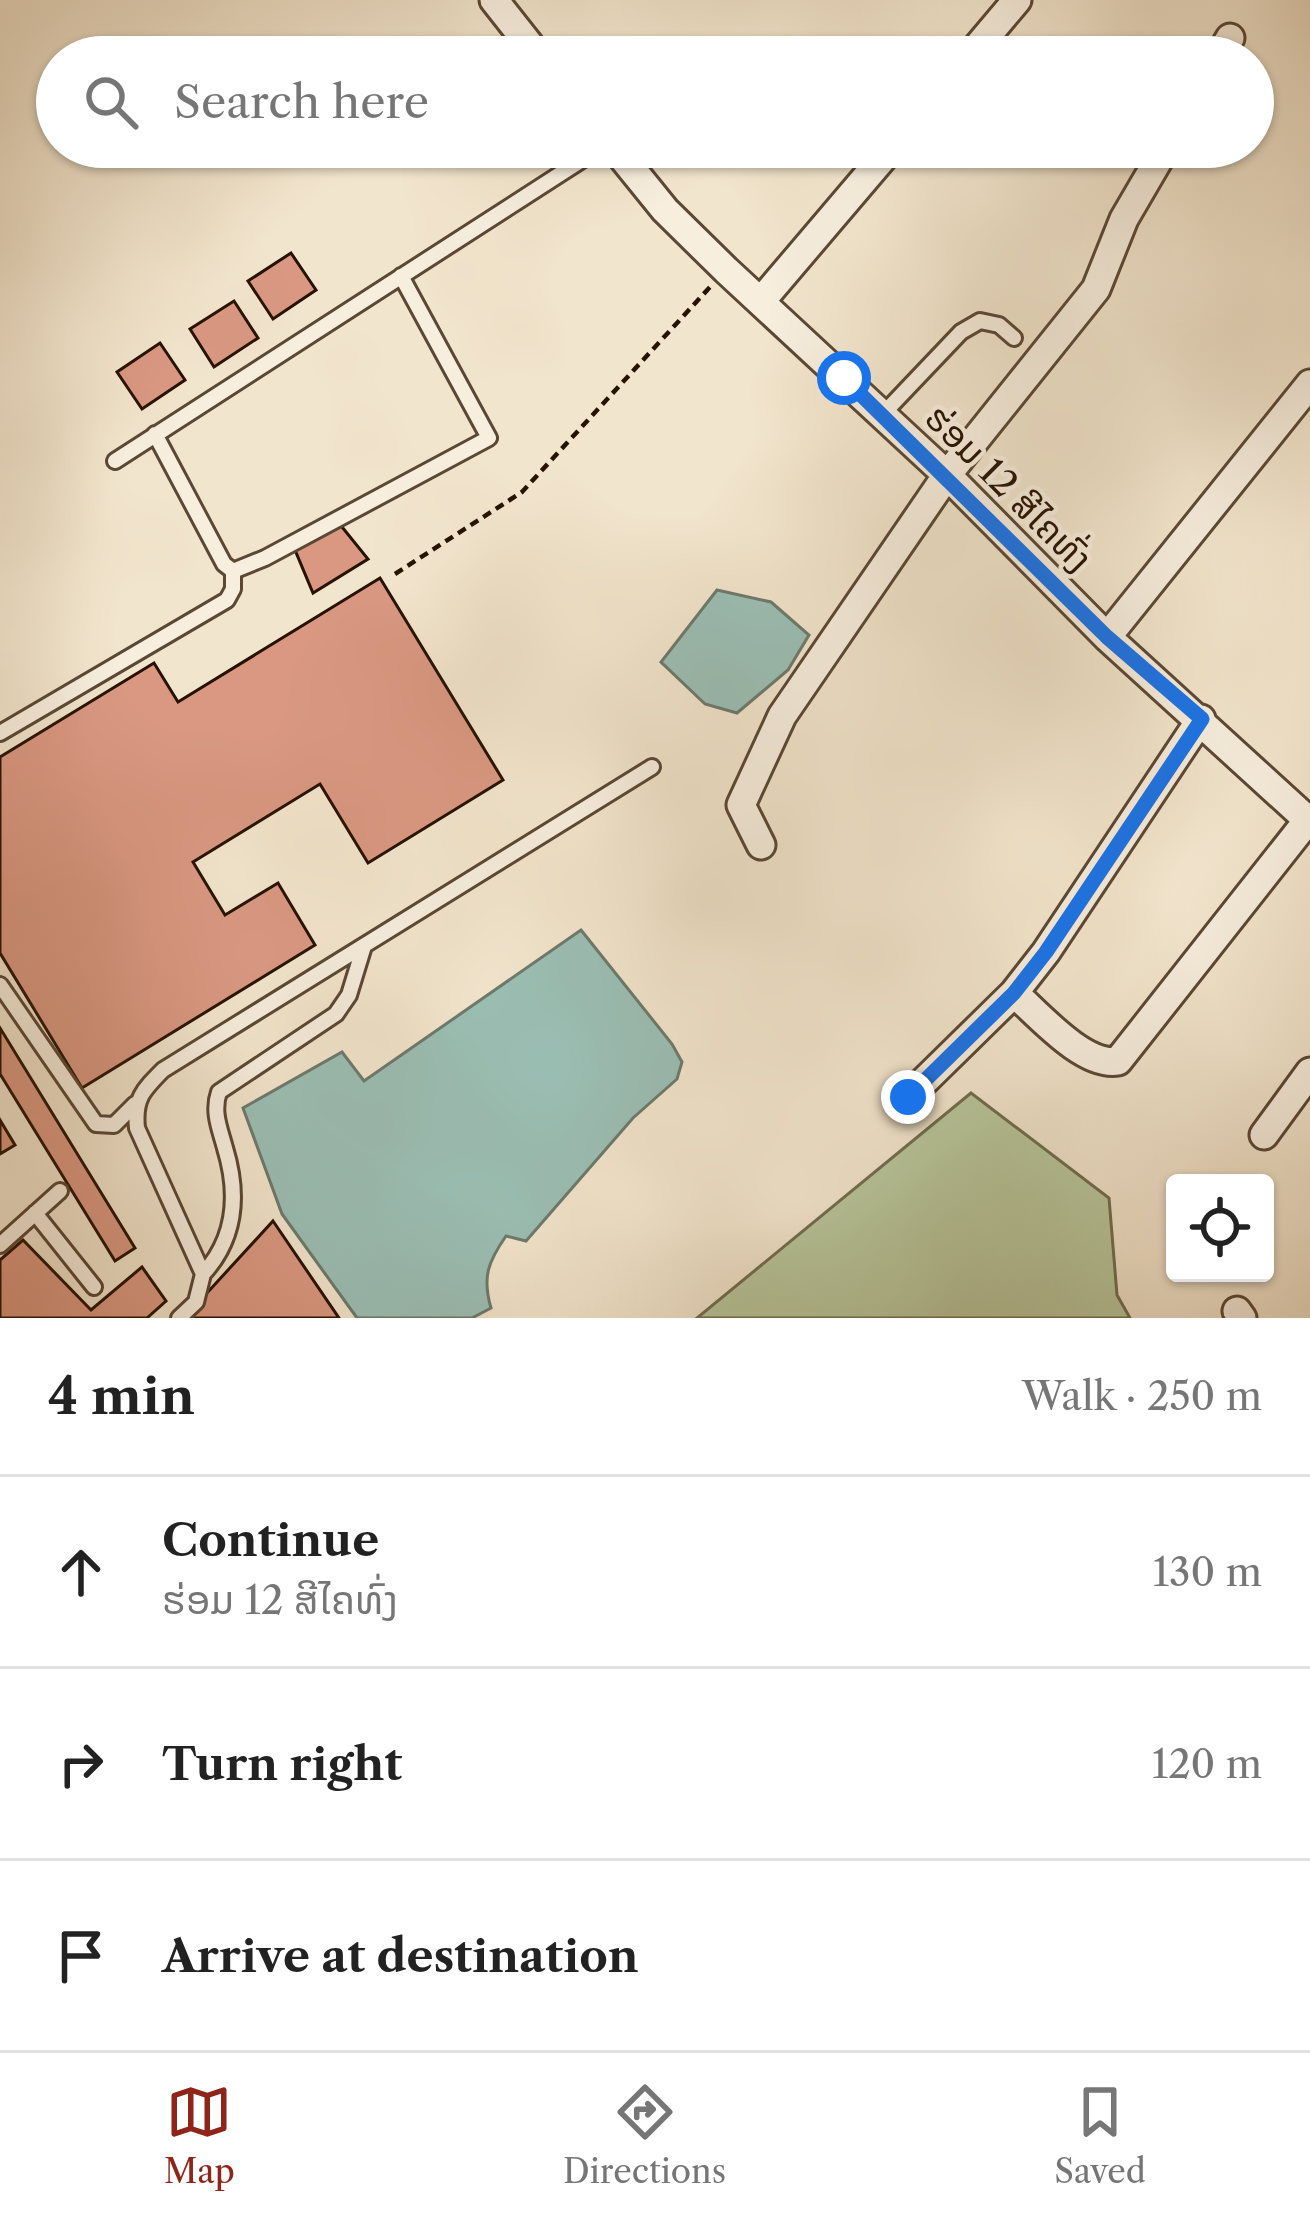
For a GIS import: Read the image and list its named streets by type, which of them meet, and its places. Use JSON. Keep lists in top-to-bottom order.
{
  "streets": {
    "street": ["ຮ່ອມ 12 ສີໄຄທົ່ງ"]
  },
  "page": {
    "search": "Search here",
    "heading": ["4 min", "Walk · 250 m"],
    "list": [
      ["Continue", "ຮ່ອມ 12 ສີໄຄທົ່ງ", "130 m"],
      ["Turn right", "120 m"],
      "Arrive at destination"
    ],
    "nav": ["Map", "Directions", "Saved"]
  }
}
